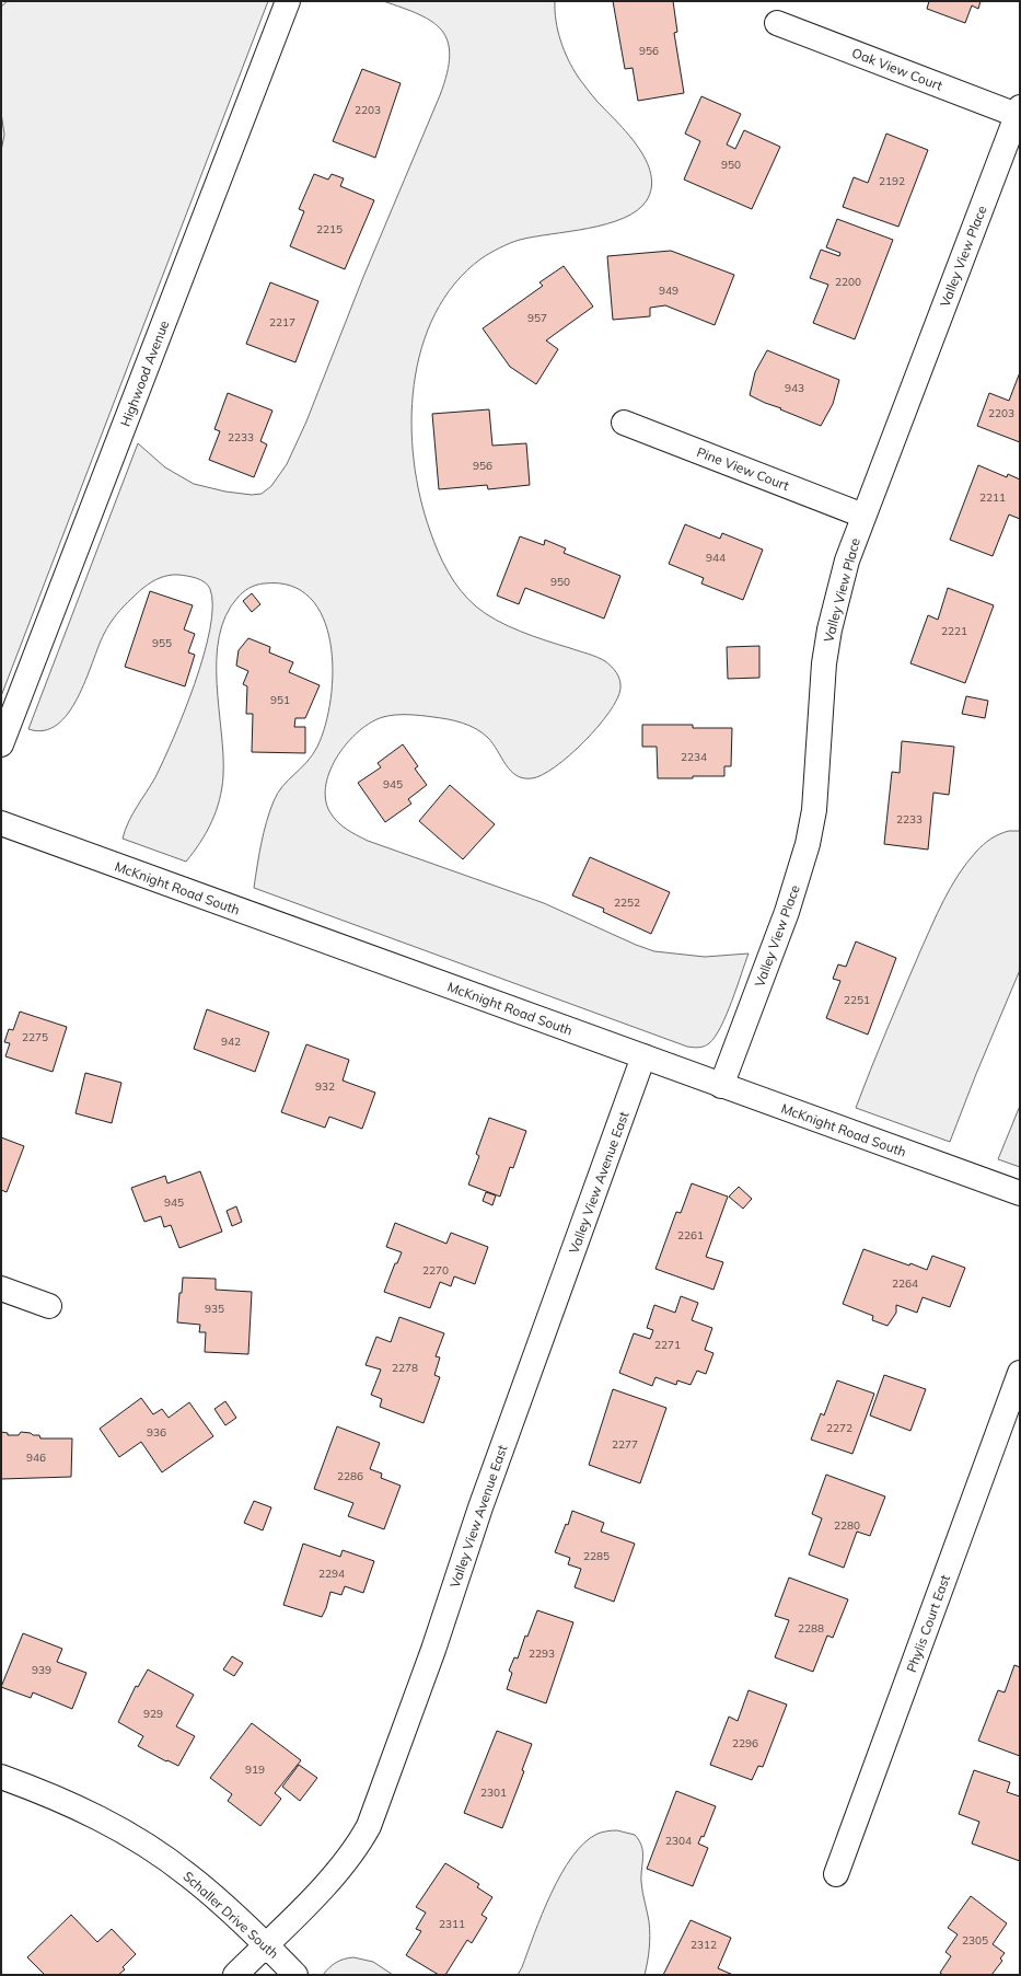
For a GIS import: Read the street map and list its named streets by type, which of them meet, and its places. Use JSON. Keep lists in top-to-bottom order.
{
  "streets": {
    "street": [
      "Oak View Court",
      "Valley View Place",
      "Highwood Avenue",
      "Pine View Court",
      "McKnight Road South",
      "Valley View Avenue East",
      "Phylis Court East",
      "Schaller Drive South"
    ]
  },
  "crossings": [
    ["Oak View Court", "Valley View Place"],
    ["Valley View Place", "Pine View Court"],
    ["Valley View Place", "McKnight Road South"],
    ["McKnight Road South", "Valley View Avenue East"],
    ["Valley View Avenue East", "Schaller Drive South"]
  ],
  "house_numbers": [
    "956",
    "2203",
    "950",
    "2192",
    "2215",
    "2200",
    "949",
    "957",
    "2217",
    "943",
    "2203",
    "2233",
    "956",
    "2211",
    "944",
    "950",
    "2221",
    "955",
    "951",
    "2234",
    "945",
    "2233",
    "2252",
    "2251",
    "2275",
    "942",
    "932",
    "945",
    "2261",
    "2270",
    "2264",
    "935",
    "2271",
    "2278",
    "2272",
    "936",
    "2277",
    "946",
    "2286",
    "2280",
    "2285",
    "2294",
    "2288",
    "2293",
    "939",
    "929",
    "2296",
    "919",
    "2301",
    "2304",
    "2311",
    "2305",
    "2312"
  ]
}
